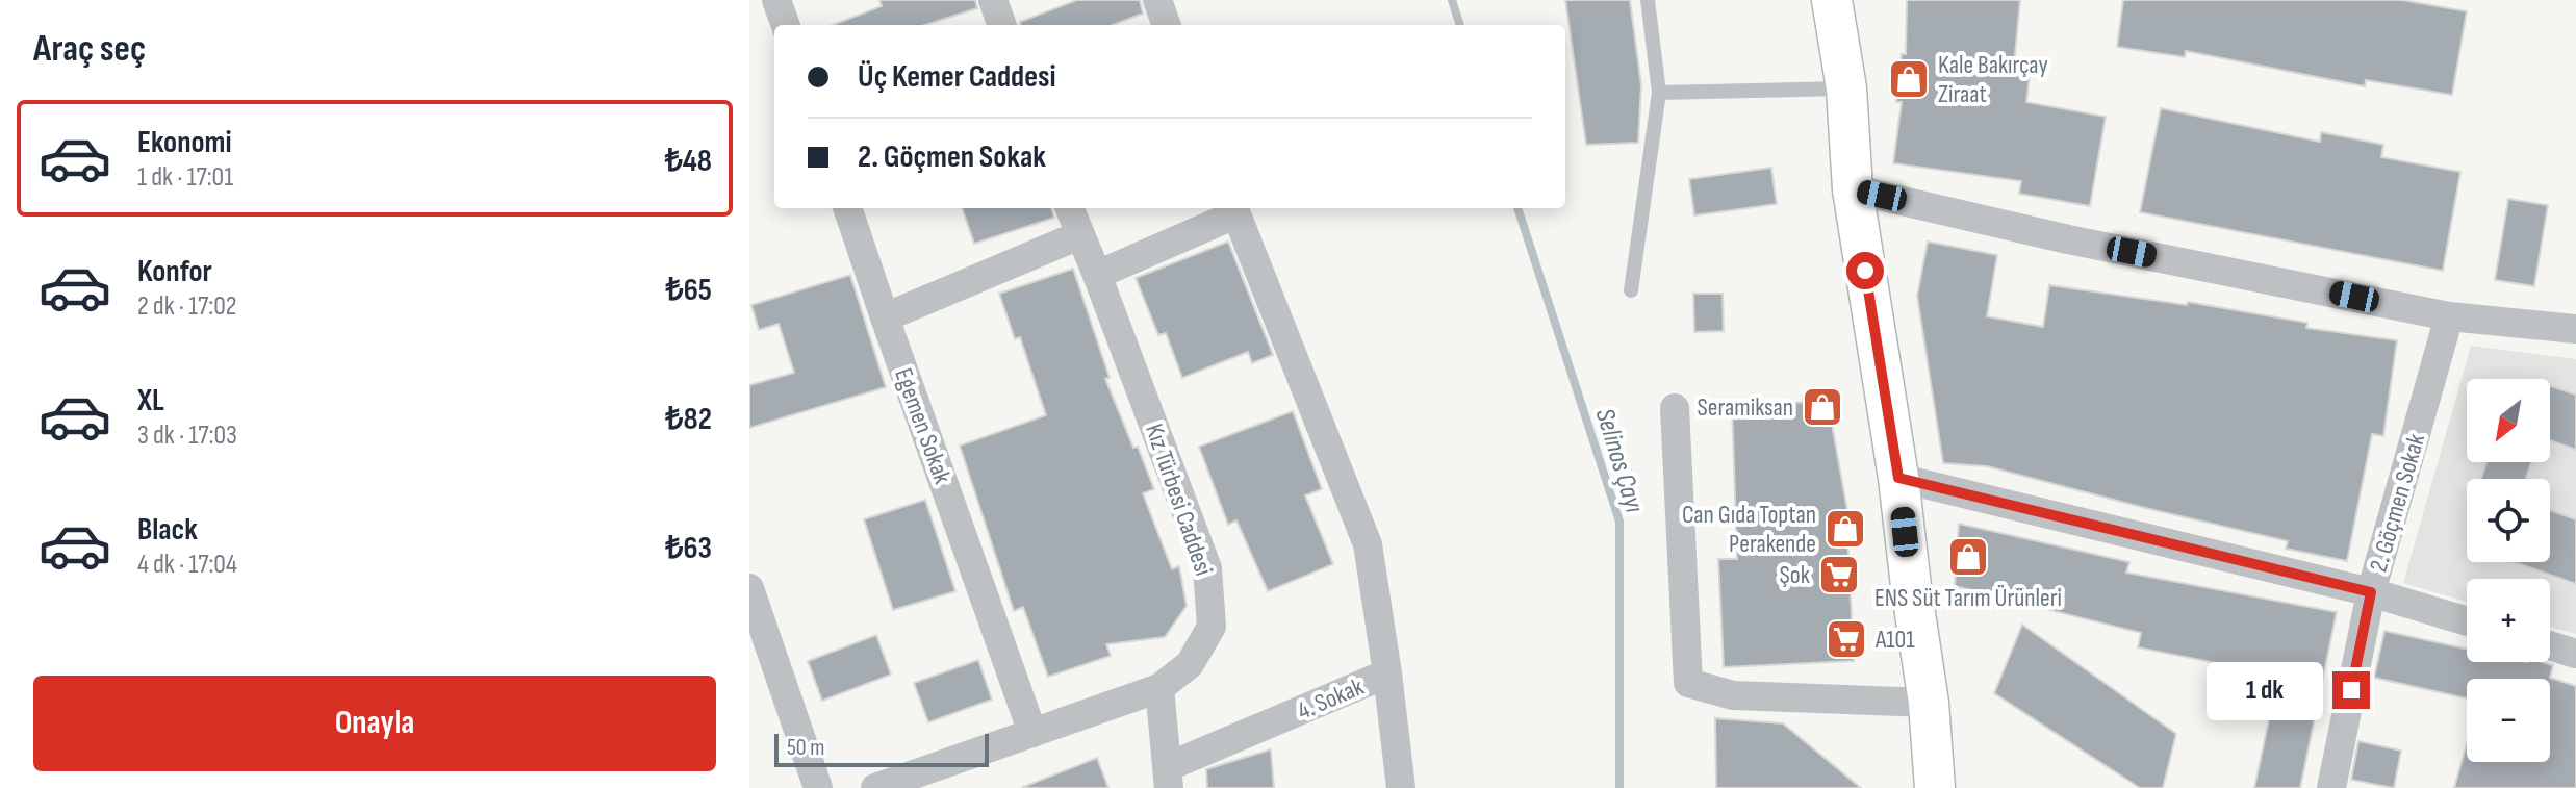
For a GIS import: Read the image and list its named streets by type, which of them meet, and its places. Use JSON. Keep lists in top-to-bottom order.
{
  "streets": {
    "street": [
      "Egemen Sokak",
      "Kız Türbesi Caddesi",
      "2. Göçmen Sokak",
      "4. Sokak"
    ]
  },
  "crossings": [
    ["Egemen Sokak", "Kız Türbesi Caddesi"]
  ],
  "water": ["Selinos Çayı"],
  "places": {
    "shop": [
      "Kale Bakırçay Ziraat",
      "Seramiksan",
      "Can Gıda Toptan Perakende",
      "ENS Süt Tarım Ürünleri"
    ],
    "supermarket": ["Şok", "A101"]
  },
  "scale_bar": "50 m",
  "north": "bottom left",
  "page": {
    "heading": "Araç seç",
    "banner": ["Üç Kemer Caddesi", "2. Göçmen Sokak"],
    "list": [
      {
        "name": "Ekonomi",
        "note": "1 dk · 17:01",
        "value": "₺48"
      },
      {
        "name": "Konfor",
        "note": "2 dk · 17:02",
        "value": "₺65"
      },
      {
        "name": "XL",
        "note": "3 dk · 17:03",
        "value": "₺82"
      },
      {
        "name": "Black",
        "note": "4 dk · 17:04",
        "value": "₺63"
      }
    ],
    "map_buttons": ["+", "−"],
    "buttons": "Onayla",
    "bubble": "1 dk",
    "scale": "50 m"
  }
}
